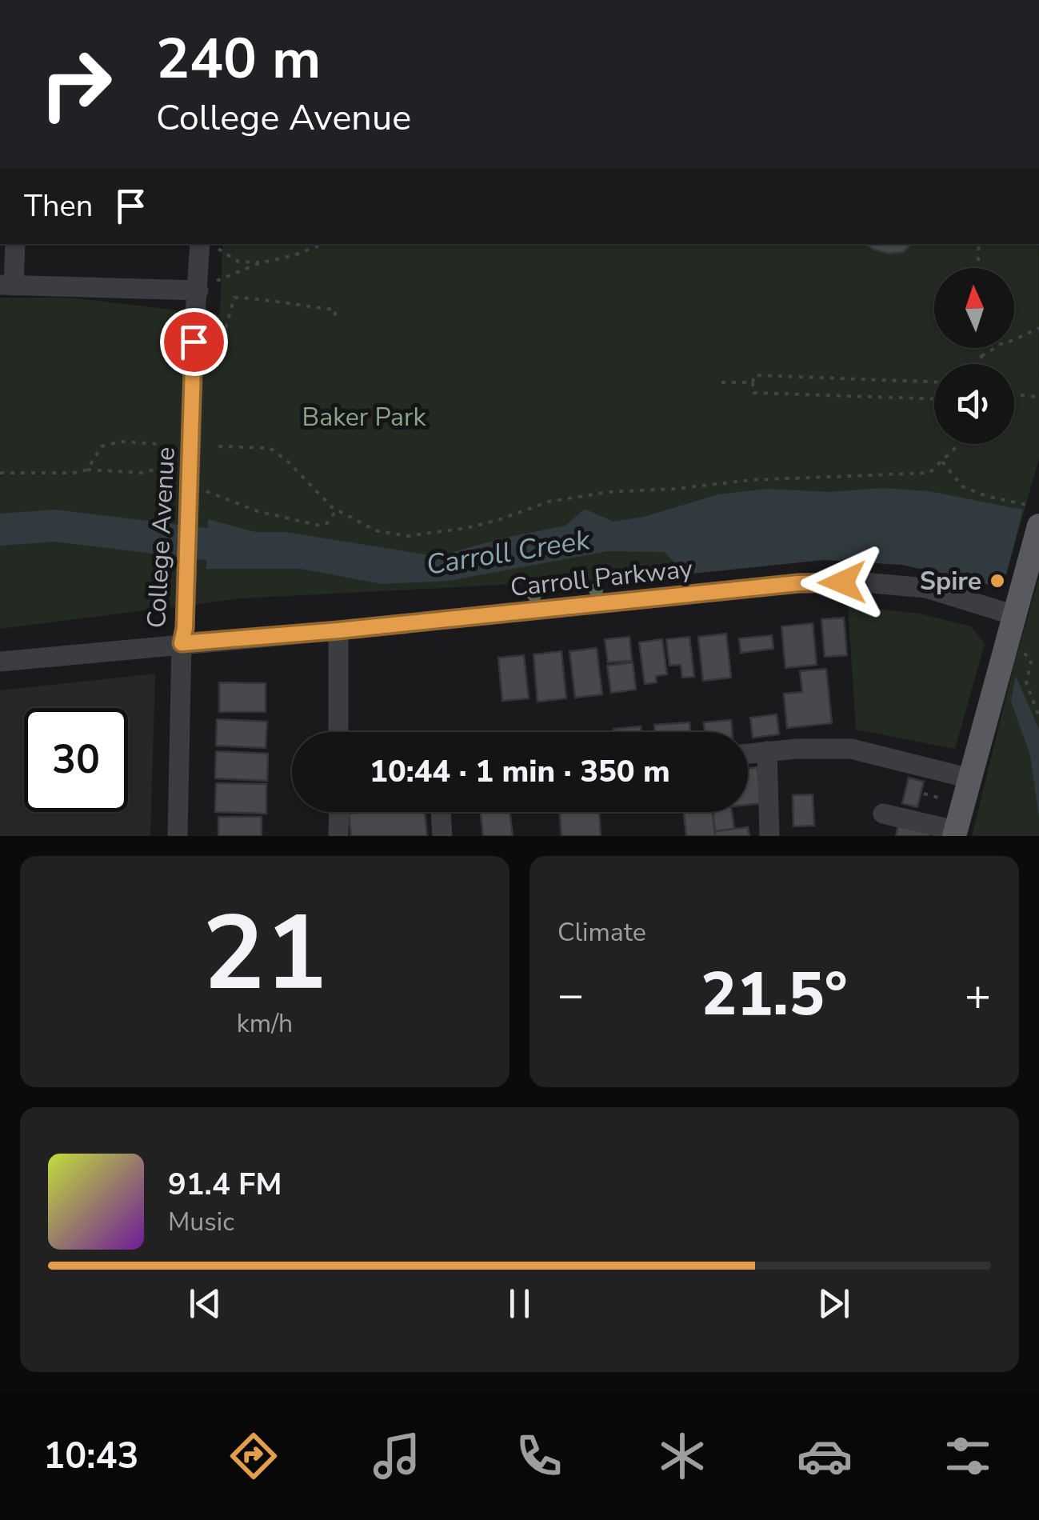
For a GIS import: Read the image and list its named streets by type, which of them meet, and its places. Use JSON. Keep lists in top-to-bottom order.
{
  "streets": {
    "street": ["College Avenue", "Carroll Parkway"]
  },
  "crossings": [
    ["College Avenue", "Carroll Parkway"]
  ],
  "water": ["Carroll Creek"],
  "parks": ["Baker Park"],
  "places": ["Spire"],
  "north": "top",
  "page": {
    "turn": ["240 m", "College Avenue"],
    "then": "Then",
    "limit": "30",
    "trip": "10:44 · 1 min · 350 m",
    "tile": [
      ["21", "km/h"],
      "Climate"
    ],
    "heat": ["−", "21.5°", "+"],
    "song": ["91.4 FM", "Music"],
    "tabs": "10:43"
  }
}
